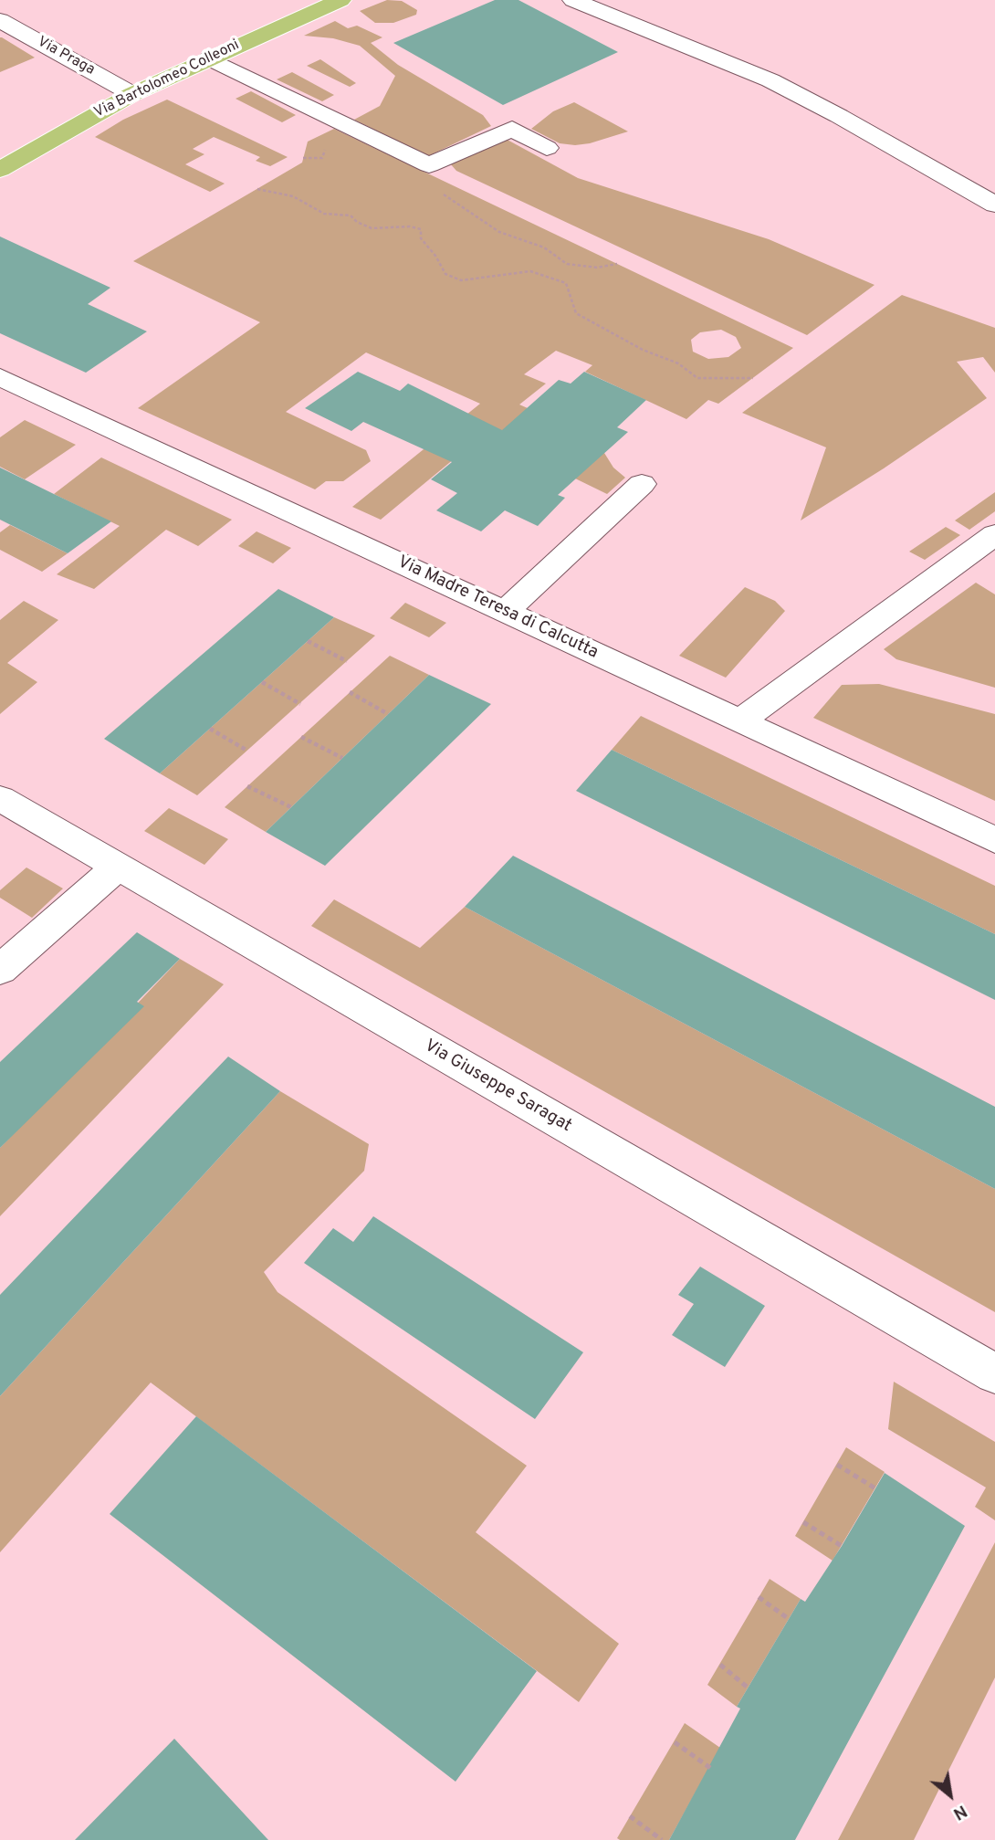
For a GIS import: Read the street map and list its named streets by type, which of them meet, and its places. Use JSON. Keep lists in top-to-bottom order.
{
  "streets": {
    "main road": ["Via Bartolomeo Colleoni"],
    "street": ["Via Praga", "Via Madre Teresa di Calcutta", "Via Giuseppe Saragat"]
  },
  "crossings": [
    ["Via Praga", "Via Bartolomeo Colleoni"]
  ],
  "north": "bottom right"
}
